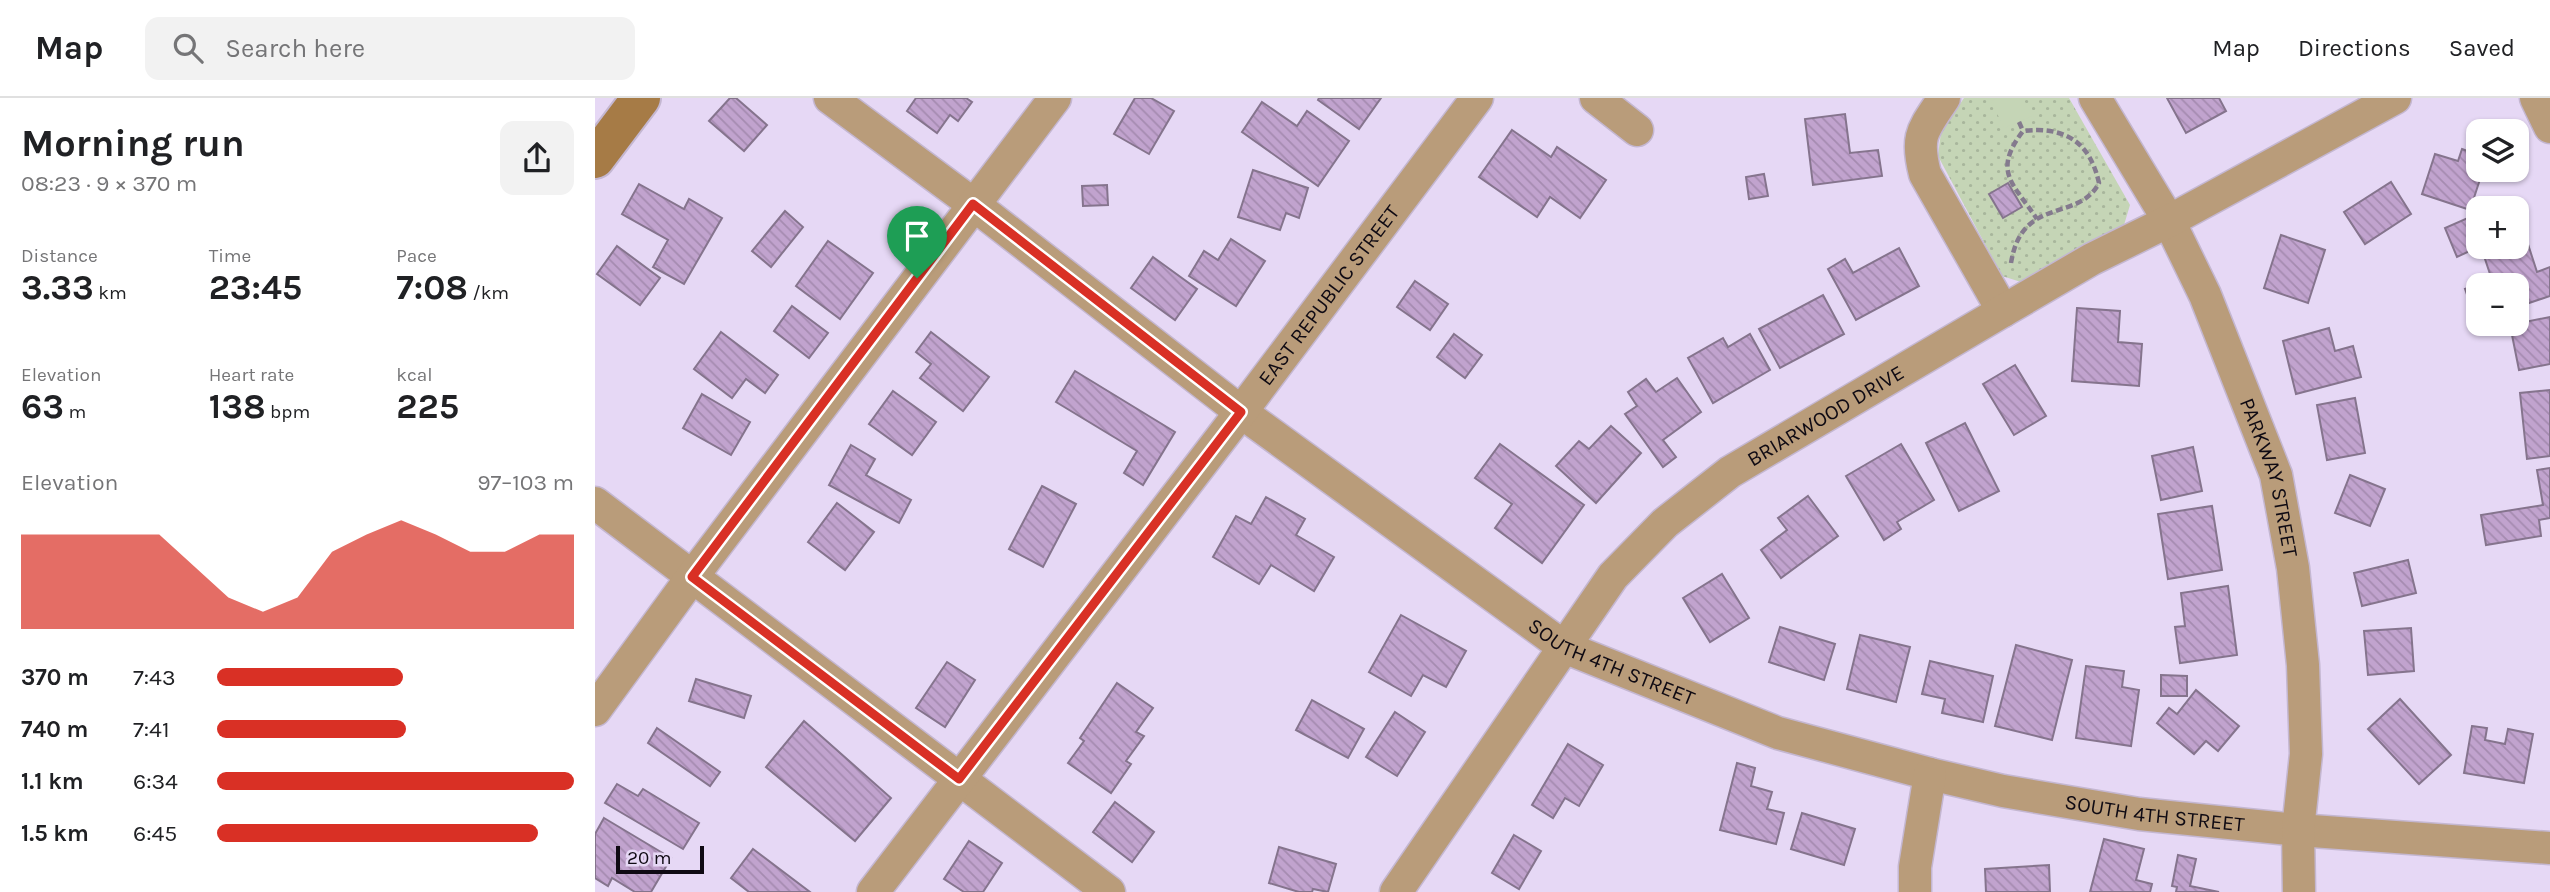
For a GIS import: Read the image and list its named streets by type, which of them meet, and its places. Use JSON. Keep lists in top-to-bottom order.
{
  "streets": {
    "street": [
      "EAST REPUBLIC STREET",
      "BRIARWOOD DRIVE",
      "PARKWAY STREET",
      "SOUTH 4TH STREET"
    ]
  },
  "crossings": [
    ["EAST REPUBLIC STREET", "SOUTH 4TH STREET"],
    ["BRIARWOOD DRIVE", "PARKWAY STREET"],
    ["BRIARWOOD DRIVE", "SOUTH 4TH STREET"],
    ["PARKWAY STREET", "SOUTH 4TH STREET"]
  ],
  "scale_bar": "20 m",
  "page": {
    "header": "Map",
    "search": "Search here",
    "nav": ["Map", "Directions", "Saved"],
    "heading": ["Morning run", "08:23 · 9 × 370 m"],
    "map_buttons": ["+", "−"],
    "stats": [
      ["Distance", "3.33 km"],
      ["Time", "23:45"],
      ["Pace", "7:08 /km"],
      ["Elevation", "63 m"],
      ["Heart rate", "138 bpm"],
      ["kcal", "225"]
    ],
    "chart": ["Elevation", "97–103 m"],
    "list": [
      {
        "name": "370 m",
        "note": "7:43"
      },
      {
        "name": "740 m",
        "note": "7:41"
      },
      {
        "name": "1.1 km",
        "note": "6:34"
      },
      {
        "name": "1.5 km",
        "note": "6:45"
      }
    ],
    "scale": "20 m"
  }
}
